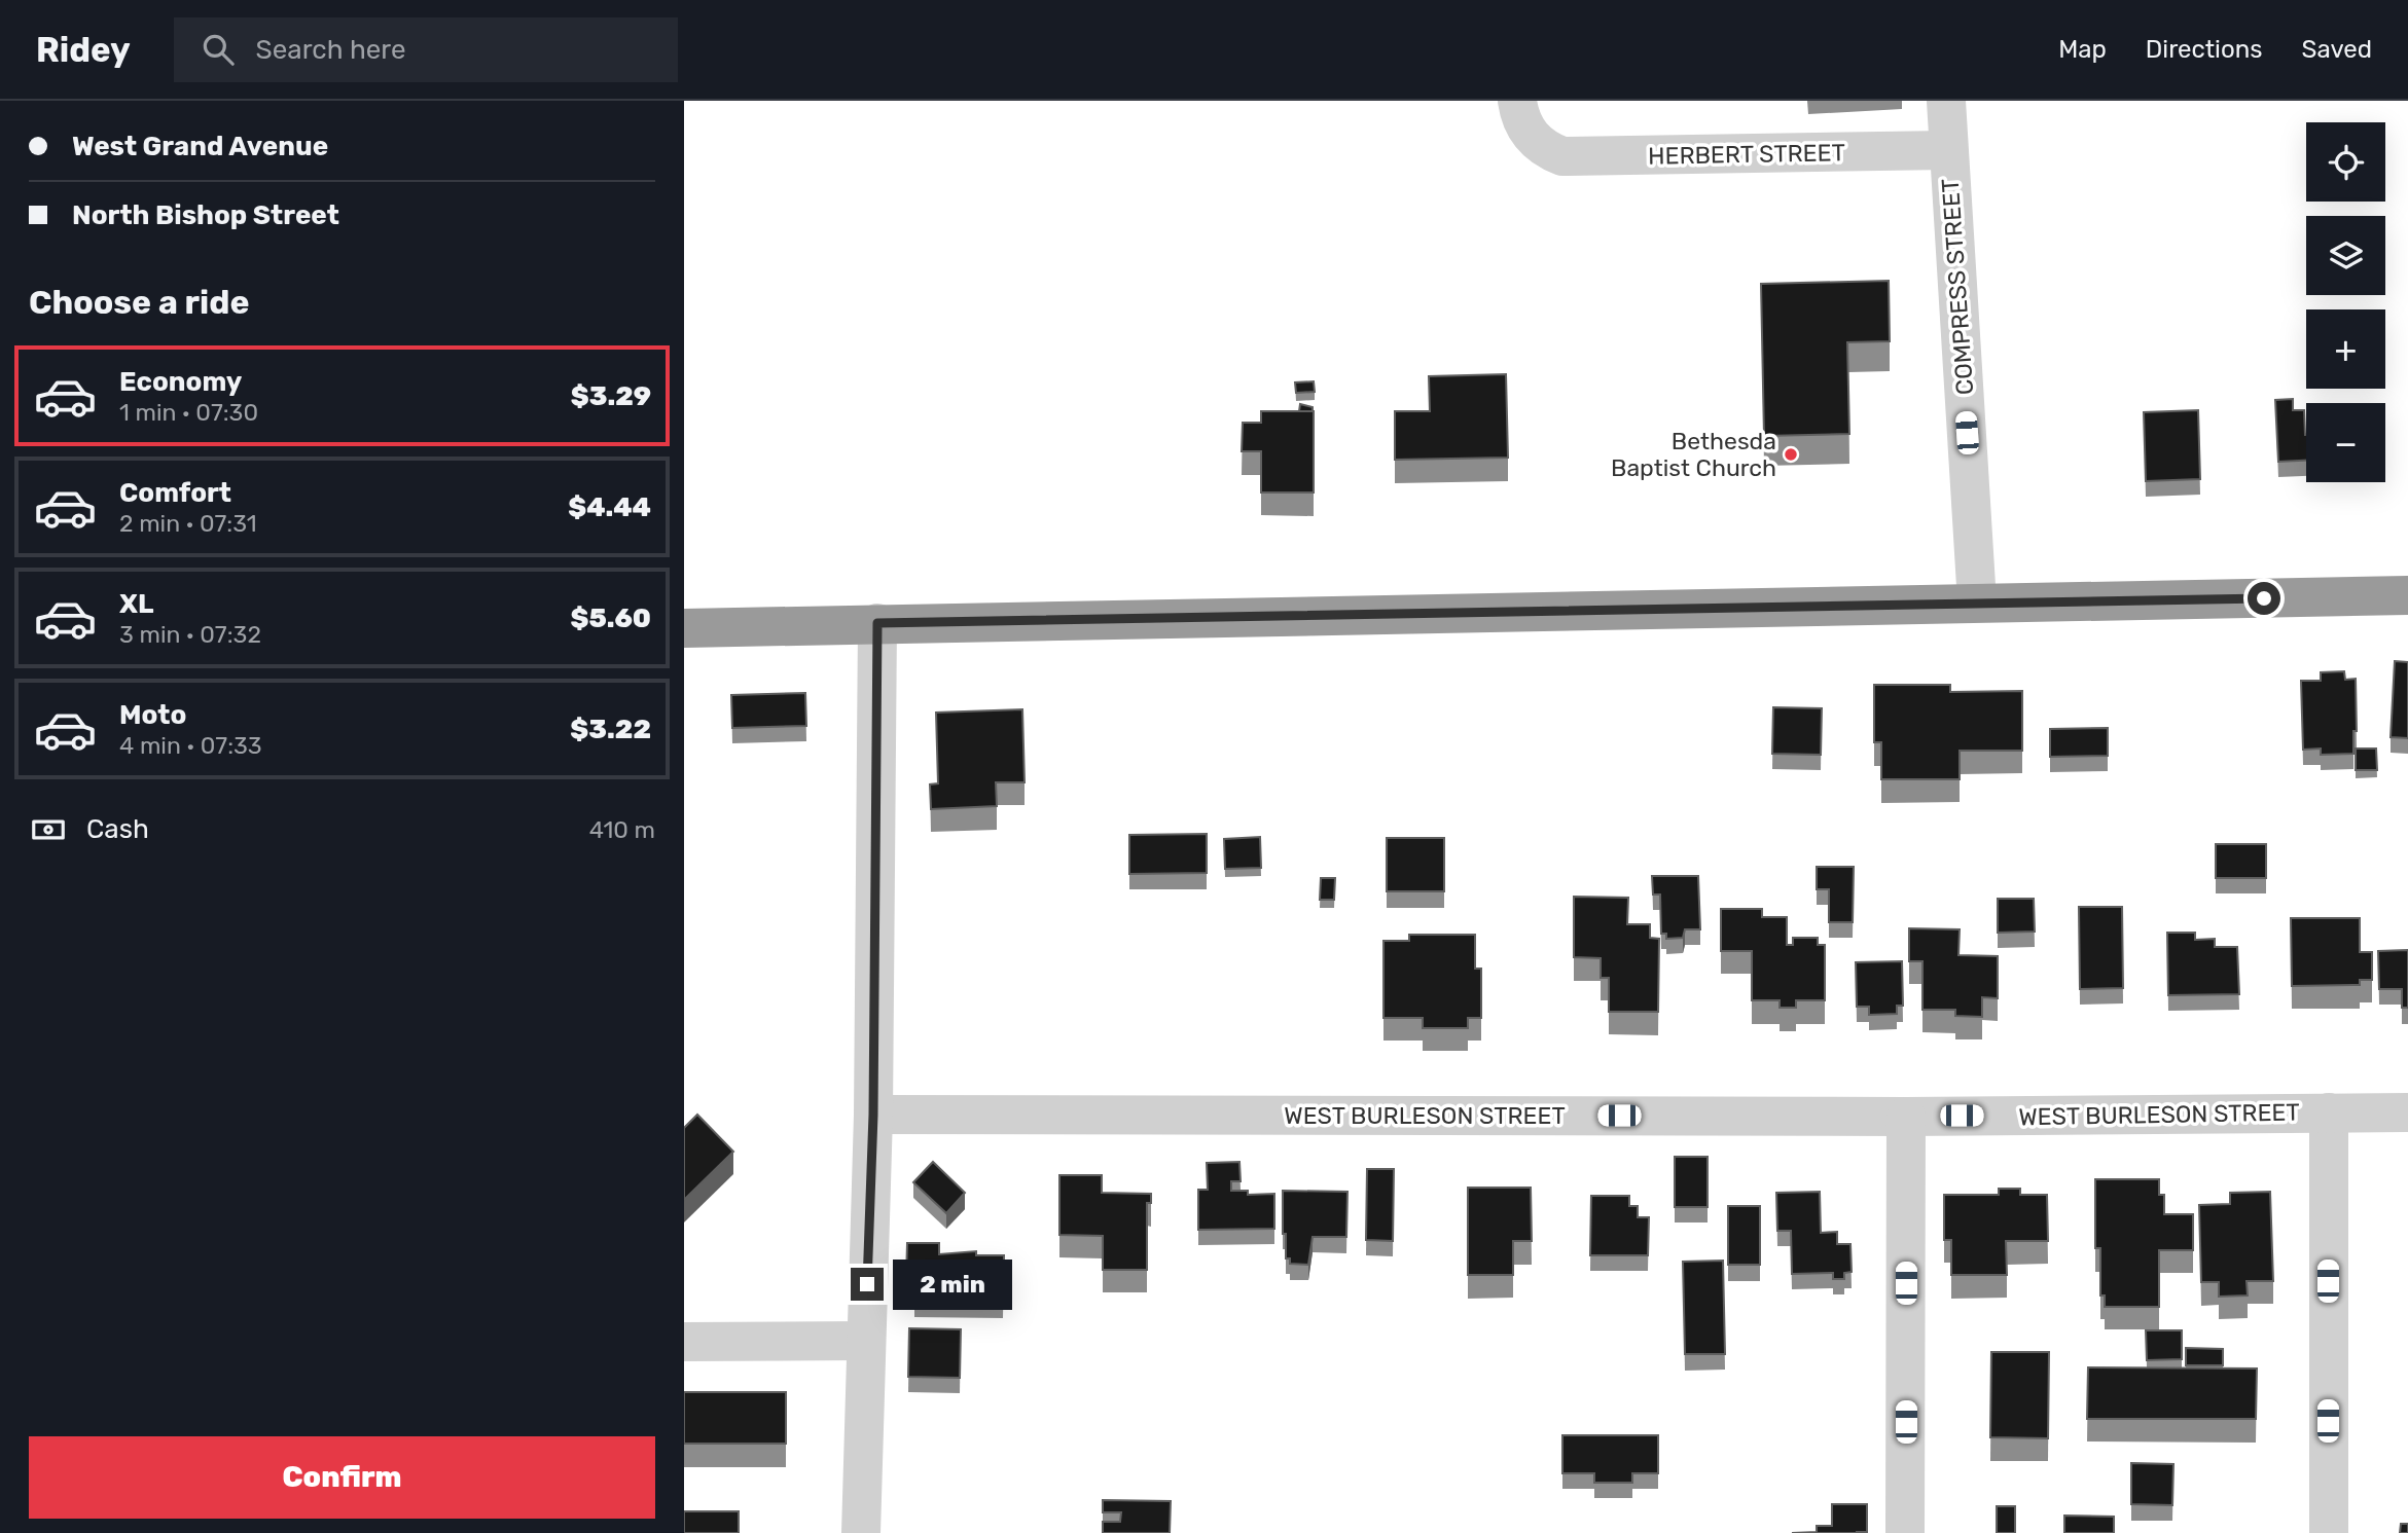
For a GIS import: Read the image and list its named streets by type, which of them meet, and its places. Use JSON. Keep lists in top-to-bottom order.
{
  "streets": {
    "street": ["HERBERT STREET", "COMPRESS STREET", "WEST BURLESON STREET"]
  },
  "crossings": [
    ["HERBERT STREET", "COMPRESS STREET"]
  ],
  "places": ["Bethesda Baptist Church"],
  "page": {
    "header": "Ridey",
    "search": "Search here",
    "nav": ["Map", "Directions", "Saved"],
    "banner": ["West Grand Avenue", "North Bishop Street"],
    "map_buttons": ["+", "−"],
    "heading": "Choose a ride",
    "list": [
      {
        "name": "Economy",
        "note": "1 min · 07:30",
        "value": "$3.29"
      },
      {
        "name": "Comfort",
        "note": "2 min · 07:31",
        "value": "$4.44"
      },
      {
        "name": "XL",
        "note": "3 min · 07:32",
        "value": "$5.60"
      },
      {
        "name": "Moto",
        "note": "4 min · 07:33",
        "value": "$3.22"
      }
    ],
    "pay": ["Cash", "410 m"],
    "bubble": "2 min",
    "buttons": "Confirm"
  }
}
